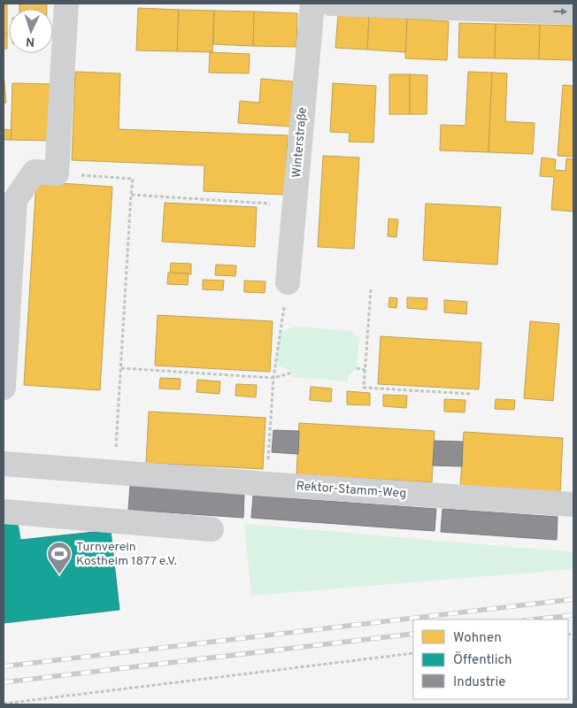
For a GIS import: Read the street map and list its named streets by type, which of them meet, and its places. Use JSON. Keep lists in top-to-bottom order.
{
  "streets": {
    "street": ["Winterstraße", "Rektor-Stamm-Weg"]
  },
  "places": {
    "sports": ["Turnverein Kostheim 1877 e.V."]
  },
  "legend": ["Wohnen", "Öffentlich", "Industrie"],
  "north": "bottom"
}
